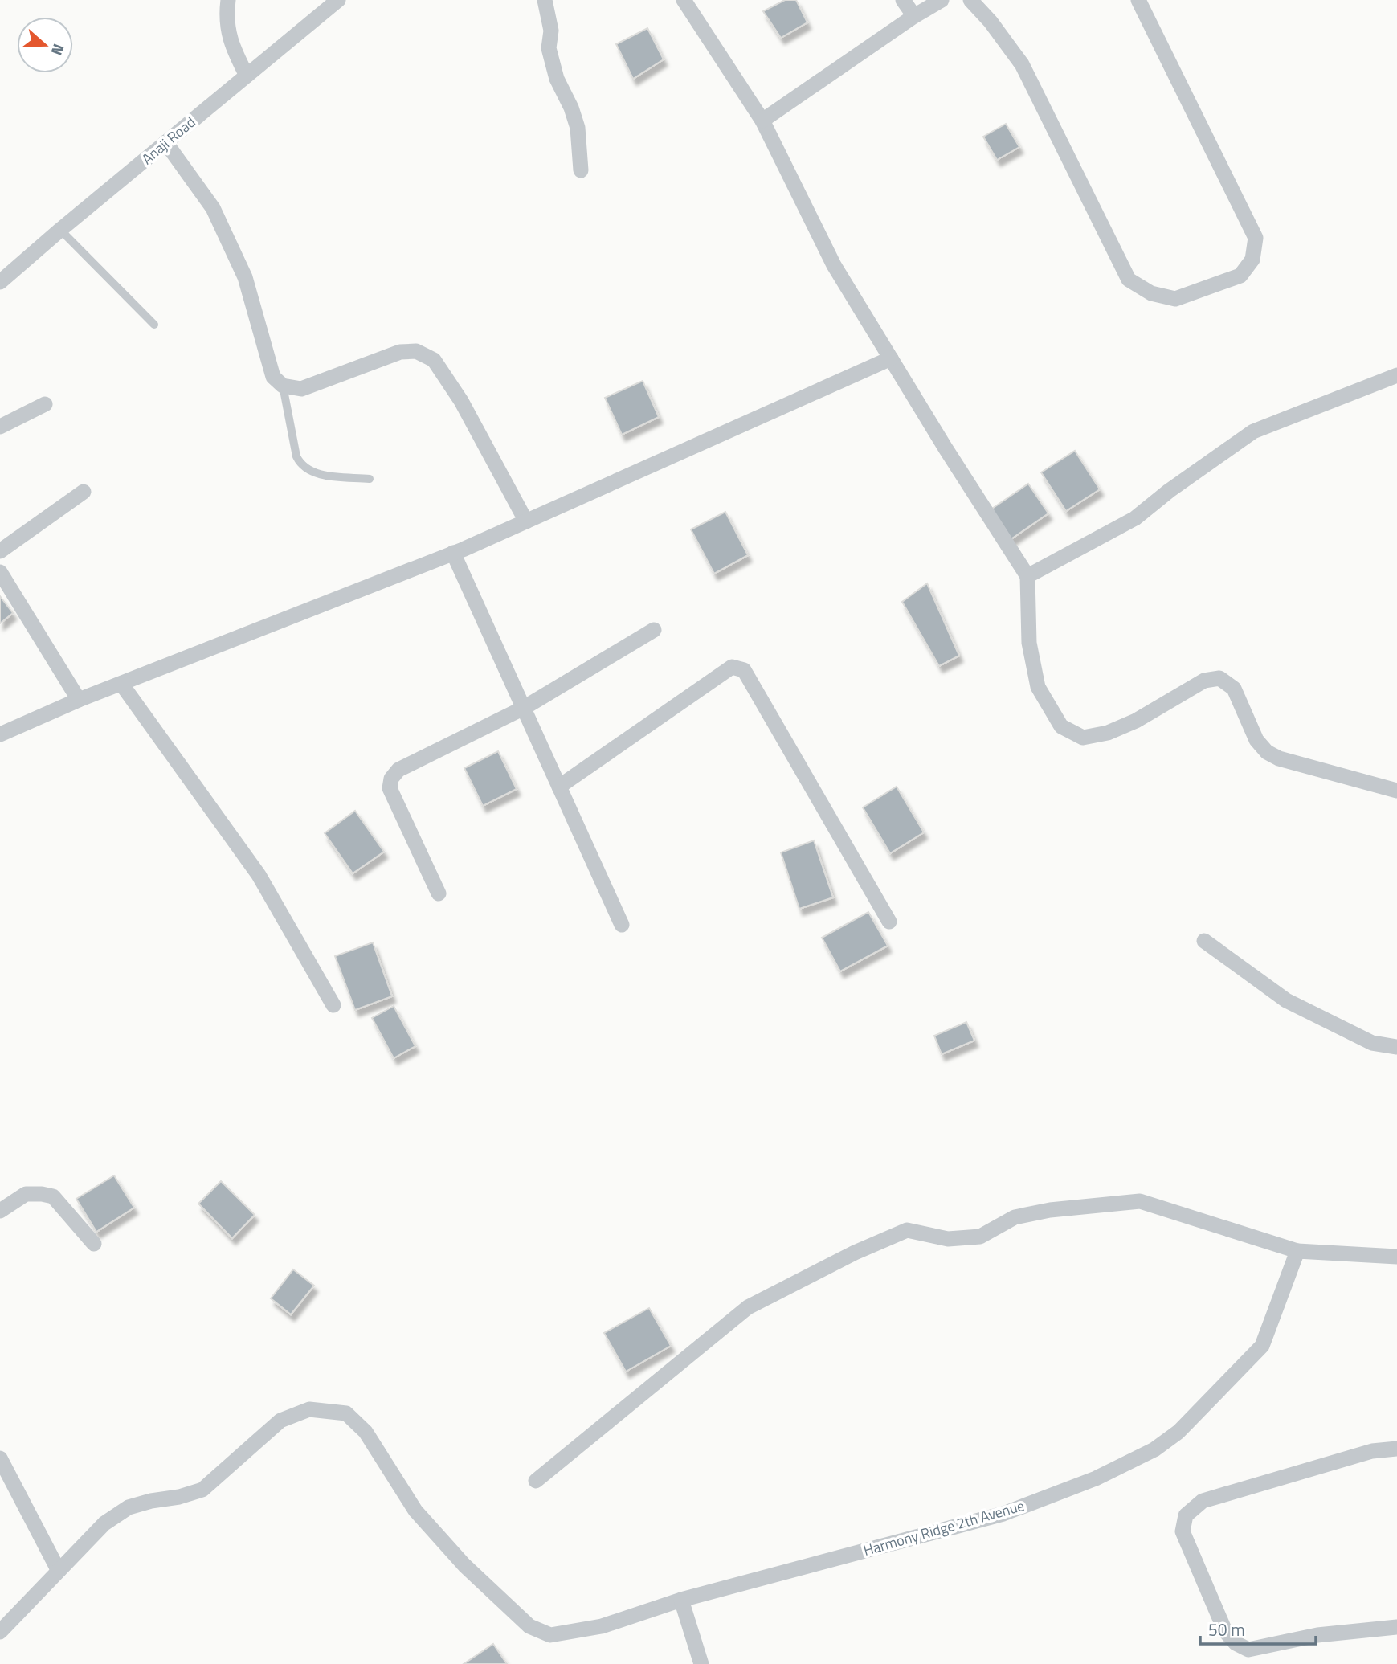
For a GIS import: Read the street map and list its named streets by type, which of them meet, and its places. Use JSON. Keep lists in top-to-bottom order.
{
  "streets": {
    "street": ["Anaji Road", "Harmony Ridge 2th Avenue"]
  },
  "scale_bar": "50 m",
  "north": "right"
}
